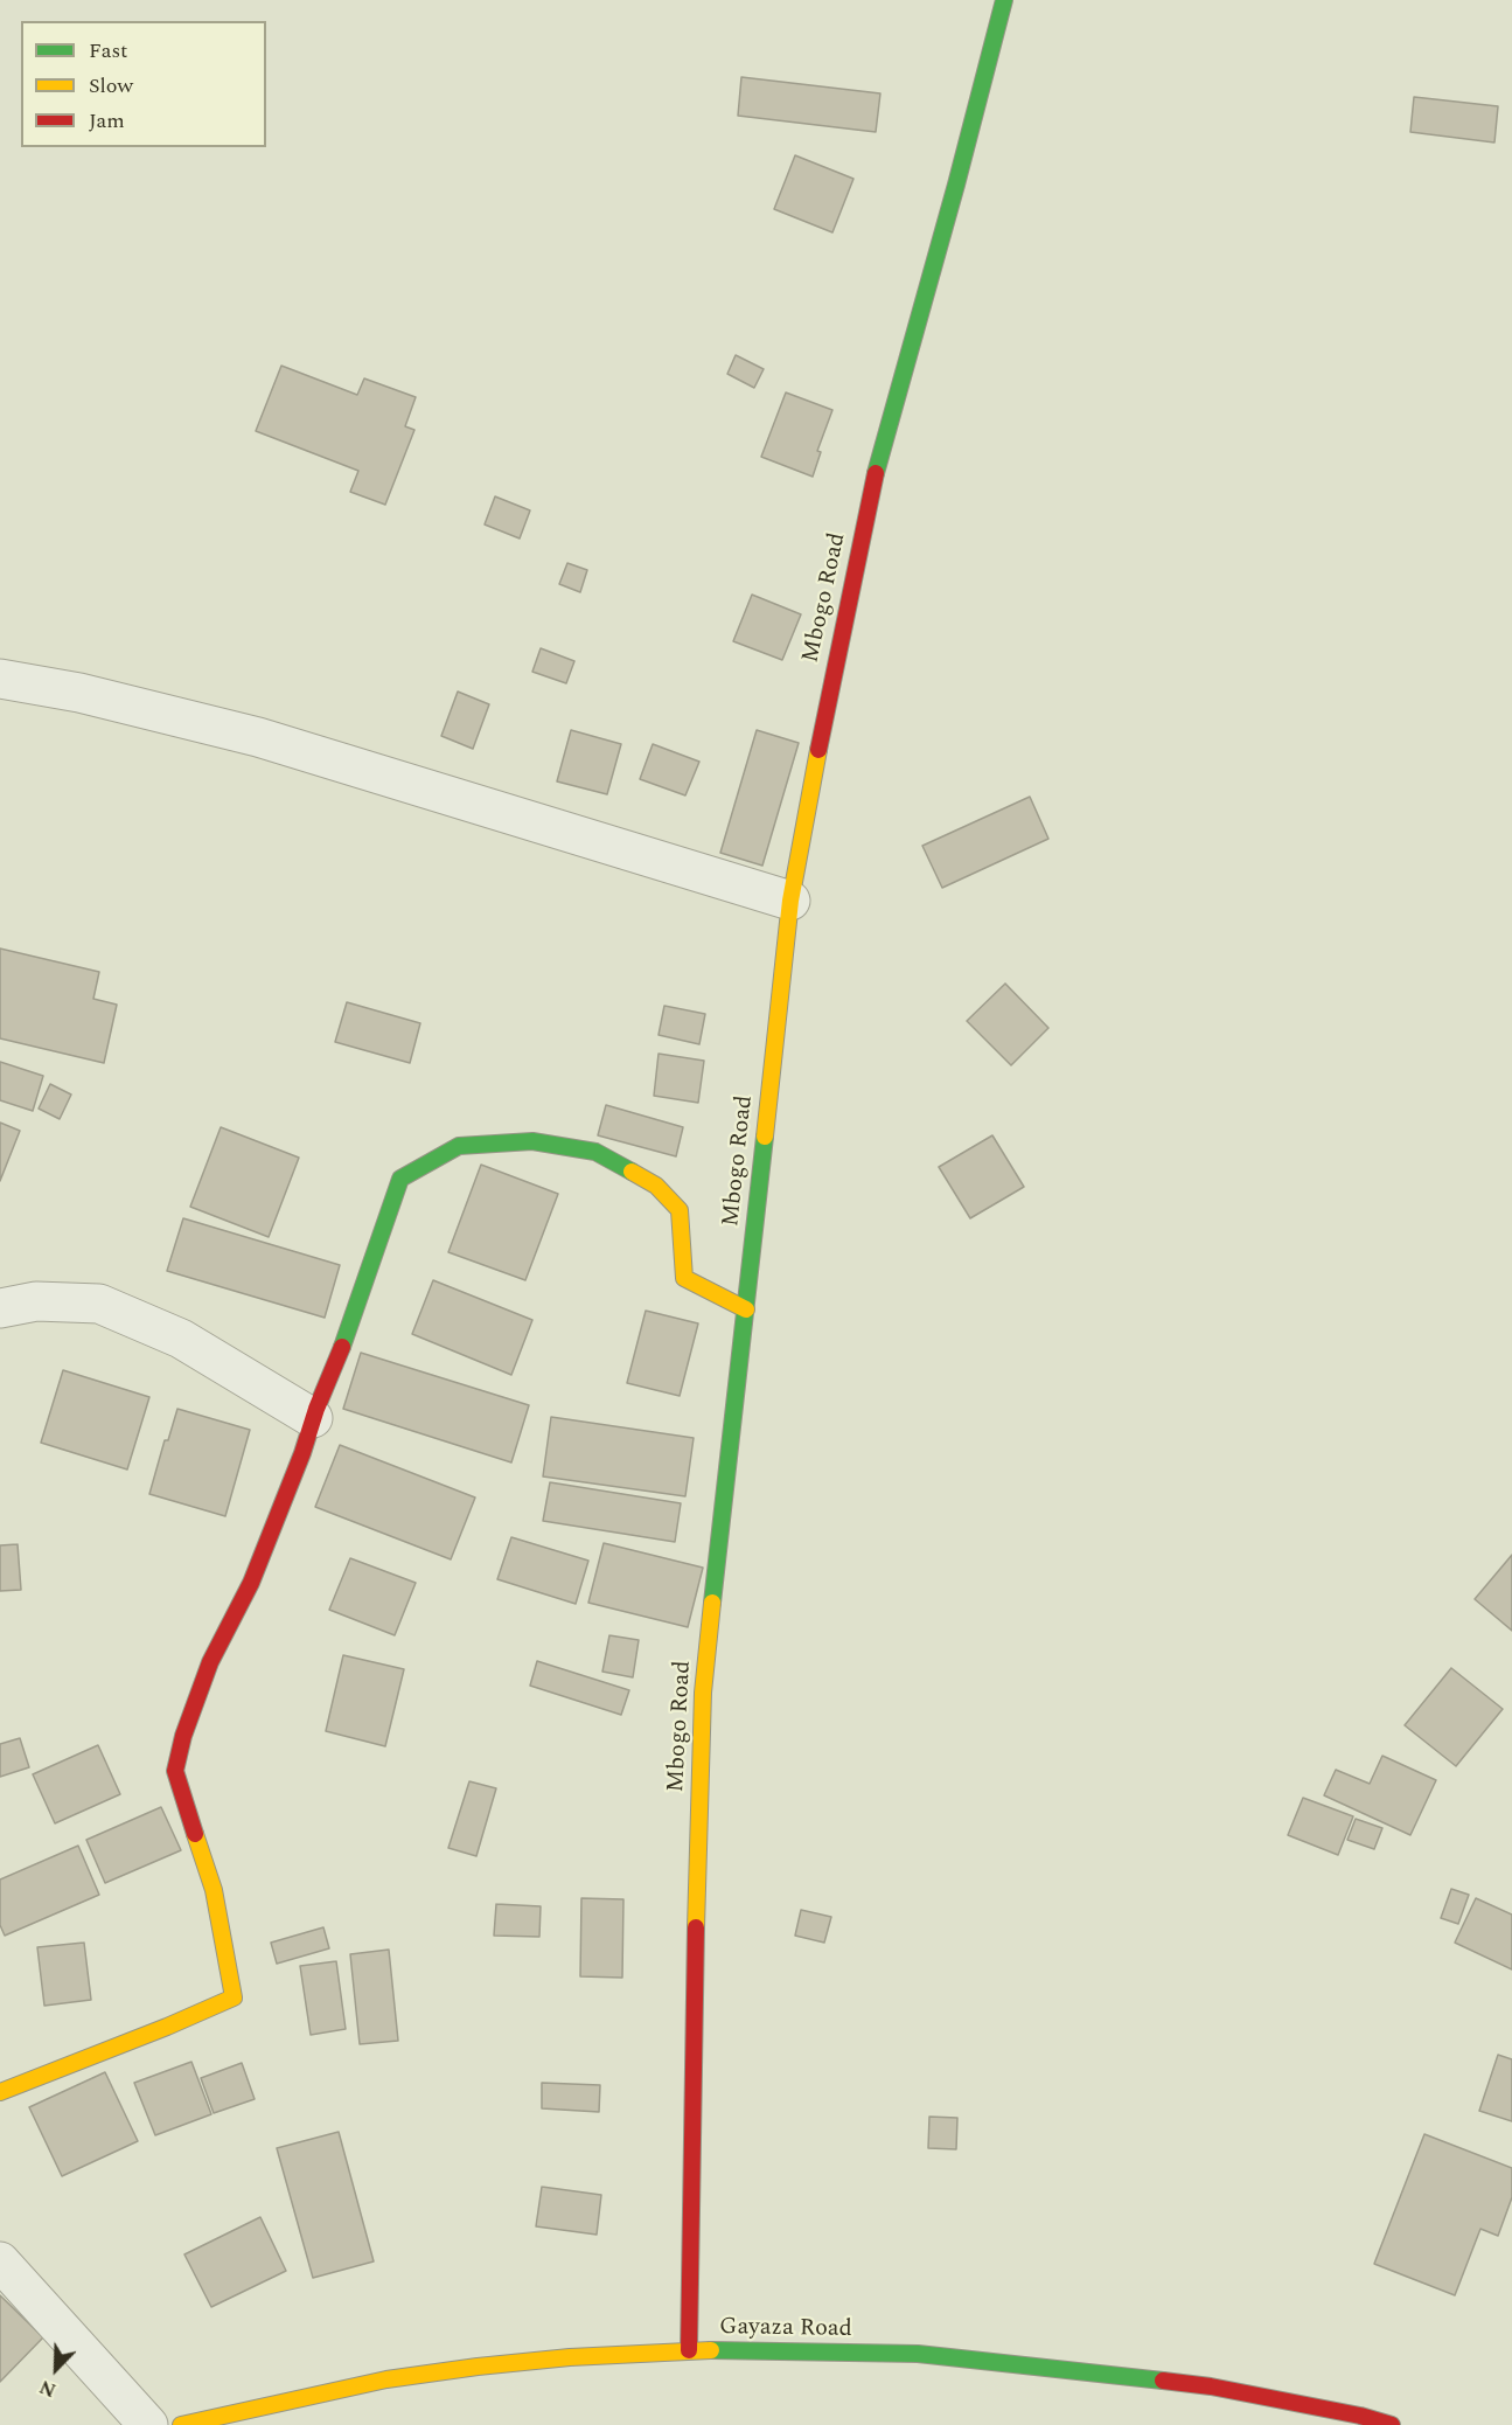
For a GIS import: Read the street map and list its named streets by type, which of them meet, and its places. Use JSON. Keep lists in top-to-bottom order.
{
  "streets": {
    "main road": ["Mbogo Road", "Gayaza Road"]
  },
  "crossings": [
    ["Mbogo Road", "Gayaza Road"]
  ],
  "legend": ["Fast", "Slow", "Jam"],
  "north": "bottom left"
}
